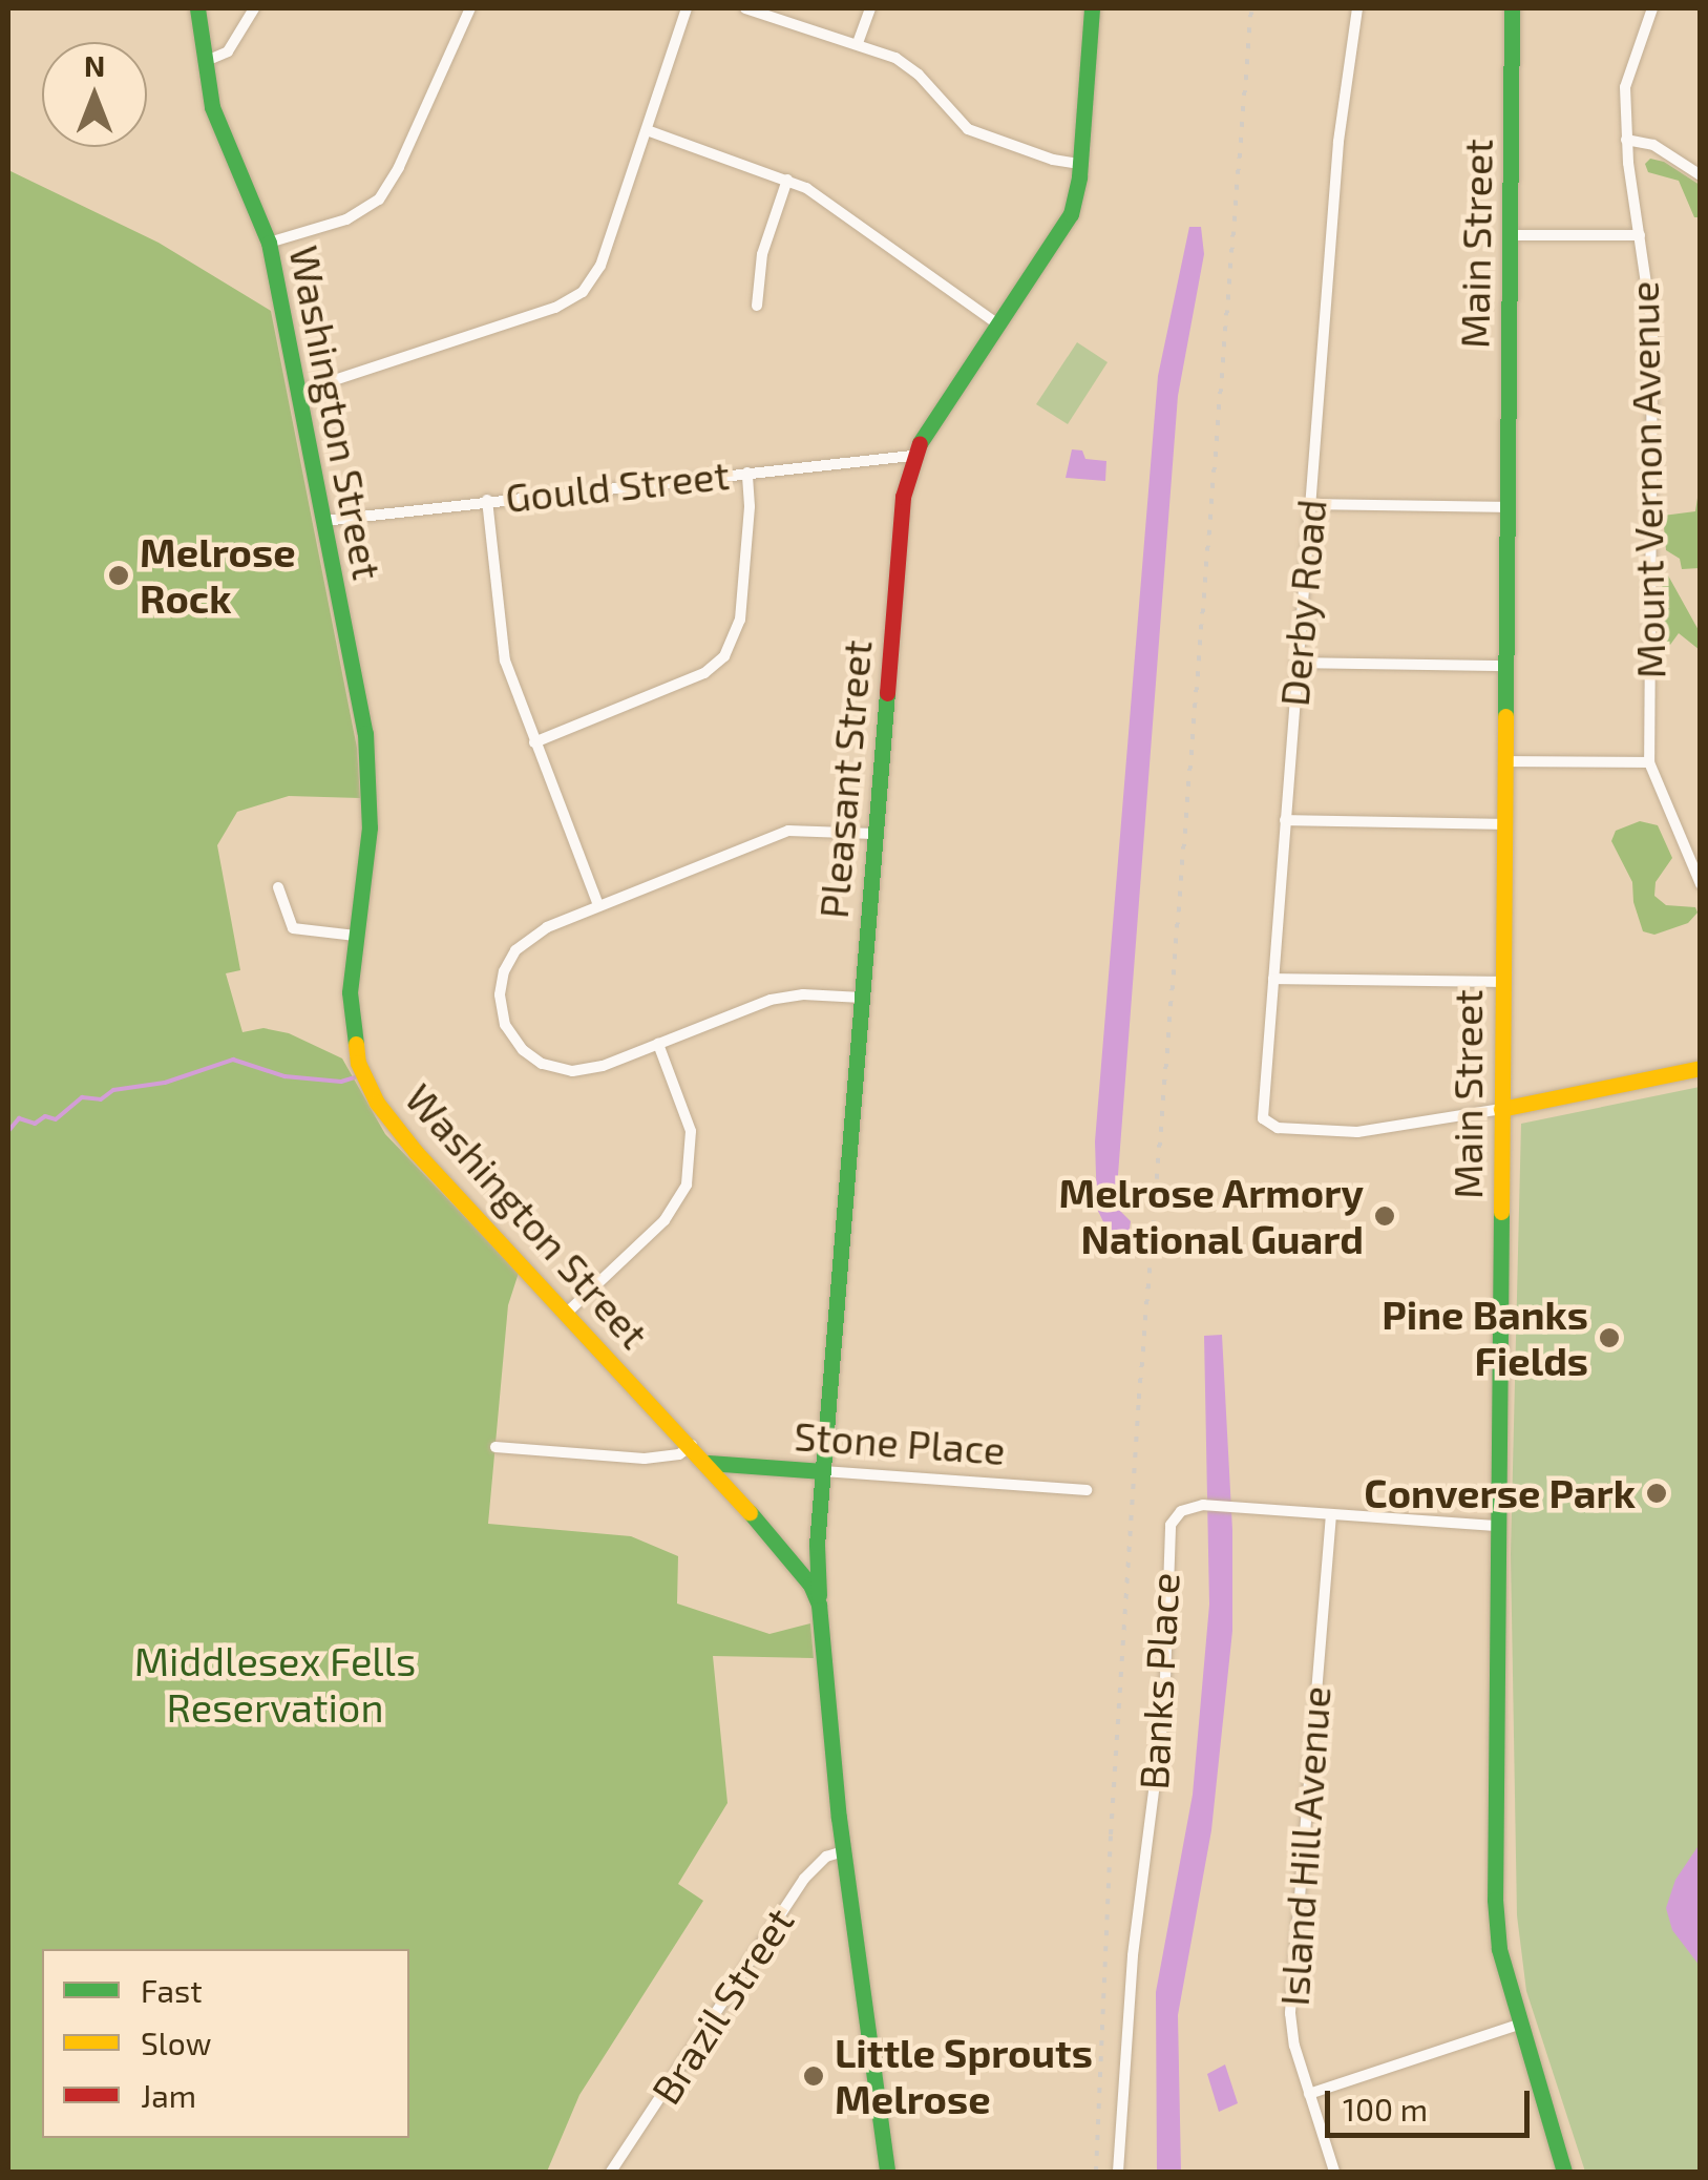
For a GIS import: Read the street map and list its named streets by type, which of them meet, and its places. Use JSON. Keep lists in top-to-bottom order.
{
  "streets": {
    "main road": [
      "Main Street",
      "Washington Street",
      "Pleasant Street",
      "Stone Place"
    ],
    "street": [
      "Mount Vernon Avenue",
      "Gould Street",
      "Derby Road",
      "Banks Place",
      "Island Hill Avenue",
      "Brazil Street"
    ]
  },
  "crossings": [
    ["Main Street", "Derby Road"],
    ["Main Street", "Banks Place"],
    ["Washington Street", "Gould Street"],
    ["Washington Street", "Pleasant Street"],
    ["Washington Street", "Stone Place"],
    ["Washington Street", "Brazil Street"],
    ["Gould Street", "Pleasant Street"],
    ["Pleasant Street", "Stone Place"],
    ["Banks Place", "Island Hill Avenue"]
  ],
  "parks": ["Middlesex Fells Reservation"],
  "places": [
    "Melrose Rock",
    "Melrose Armory National Guard",
    "Pine Banks Fields",
    "Converse Park",
    "Little Sprouts Melrose"
  ],
  "legend": ["Fast", "Slow", "Jam"],
  "scale_bar": "100 m",
  "north": "top"
}
